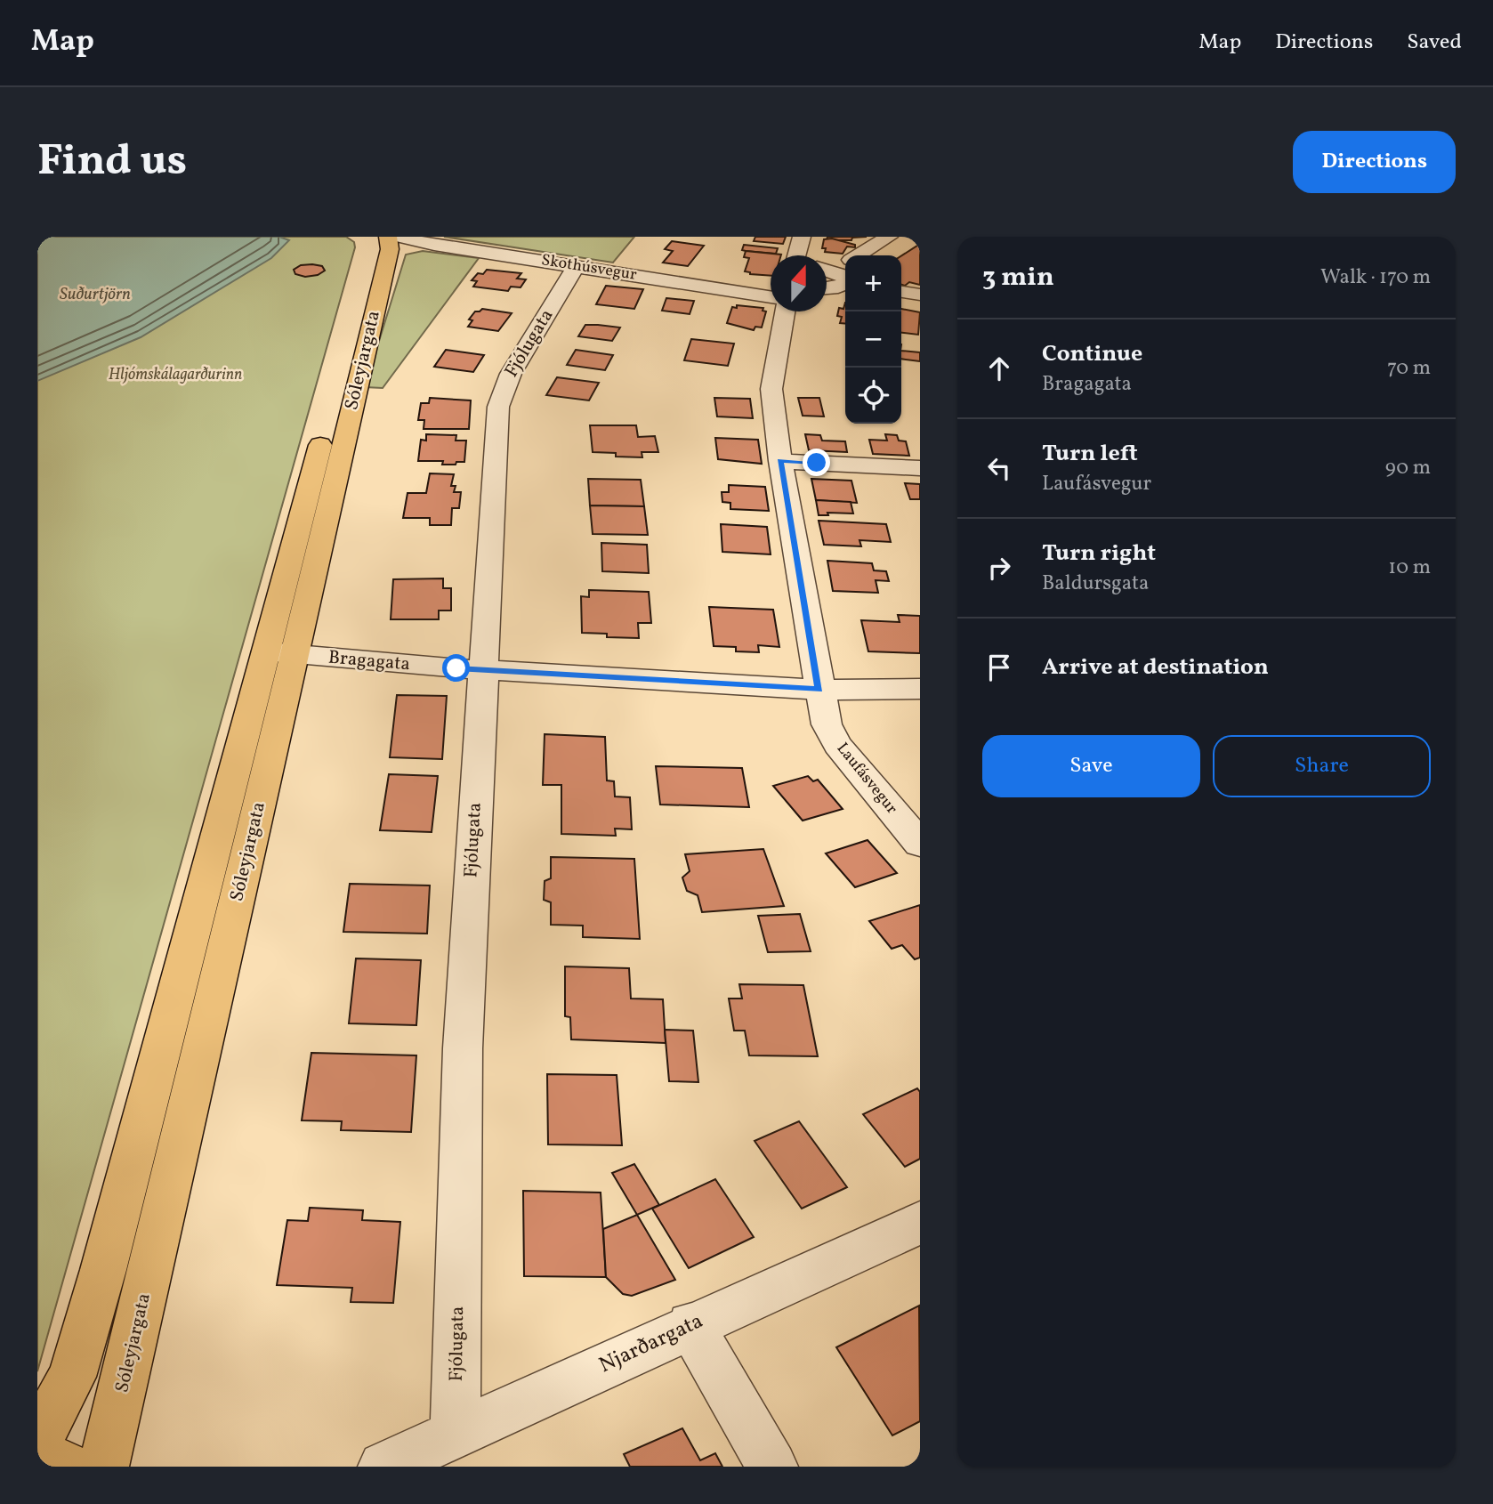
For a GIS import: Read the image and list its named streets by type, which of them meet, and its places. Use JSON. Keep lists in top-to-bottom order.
{
  "streets": {
    "main road": ["Sóleyjargata"],
    "street": [
      "Skothúsvegur",
      "Fjólugata",
      "Bragagata",
      "Laufásvegur",
      "Njarðargata"
    ]
  },
  "crossings": [
    ["Skothúsvegur", "Fjólugata"],
    ["Fjólugata", "Bragagata"],
    ["Fjólugata", "Njarðargata"],
    ["Sóleyjargata", "Bragagata"],
    ["Bragagata", "Laufásvegur"]
  ],
  "water": ["Suðurtjörn"],
  "parks": ["Hljómskálagarðurinn"],
  "north": "top",
  "page": {
    "header": "Map",
    "nav": ["Map", "Directions", "Saved"],
    "buttons": [
      "Directions",
      ["Save", "Share"]
    ],
    "title": "Find us",
    "heading": ["3 min", "Walk · 170 m"],
    "map_buttons": ["+", "−"],
    "list": [
      ["Continue", "Bragagata", "70 m"],
      ["Turn left", "Laufásvegur", "90 m"],
      ["Turn right", "Baldursgata", "10 m"],
      "Arrive at destination"
    ]
  }
}
